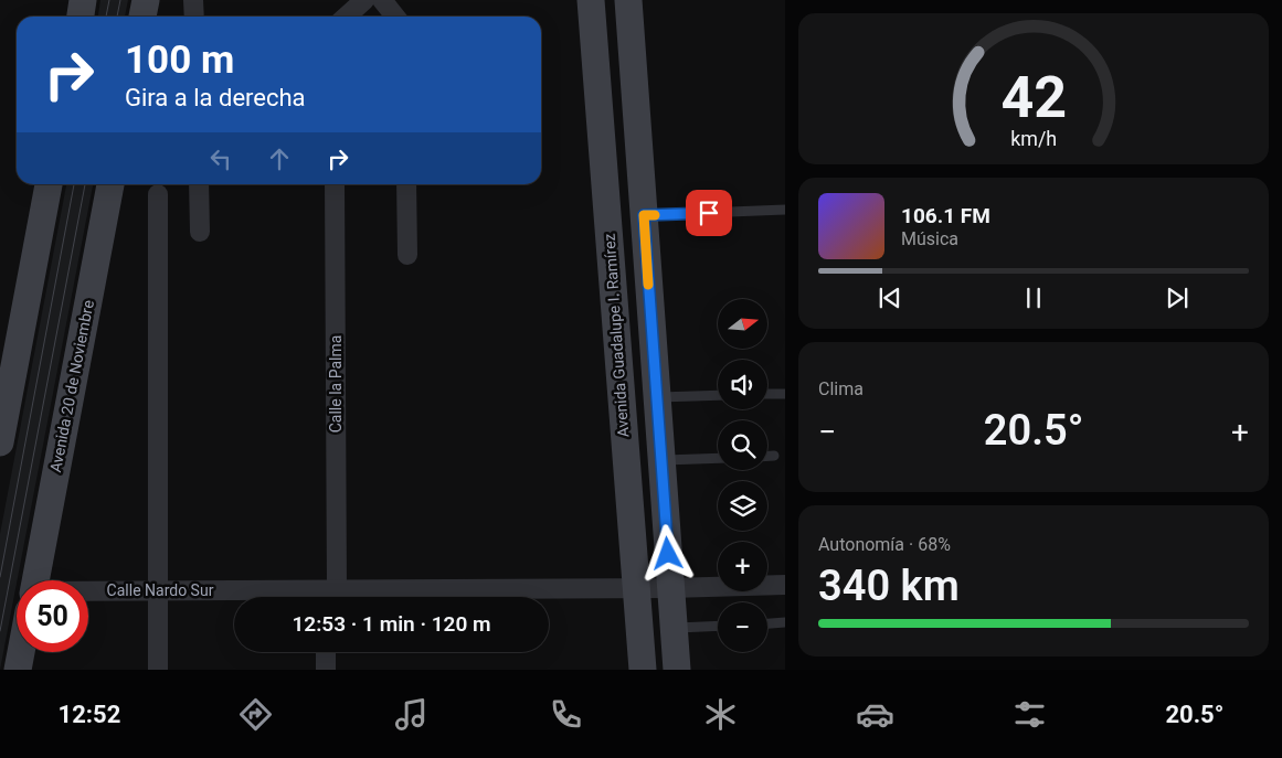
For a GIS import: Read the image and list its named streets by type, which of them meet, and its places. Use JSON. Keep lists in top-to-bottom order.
{
  "streets": {
    "main road": ["Avenida Guadalupe I. Ramírez", "Avenida 20 de Noviembre"],
    "street": ["Calle la Palma", "Calle Nardo Sur"]
  },
  "crossings": [
    ["Avenida Guadalupe I. Ramírez", "Calle Nardo Sur"],
    ["Calle la Palma", "Calle Nardo Sur"]
  ],
  "north": "right",
  "page": {
    "turn": ["100 m", "Gira a la derecha"],
    "song": ["106.1 FM", "Música"],
    "map_buttons": ["+", "−"],
    "tile": [
      "Clima",
      ["Autonomía · 68%", "340 km"]
    ],
    "heat": ["−", "20.5°", "+"],
    "limit": "50",
    "trip": "12:53 · 1 min · 120 m",
    "tabs": ["12:52", "20.5°"],
    "gauge": ["42", "km/h"]
  }
}
